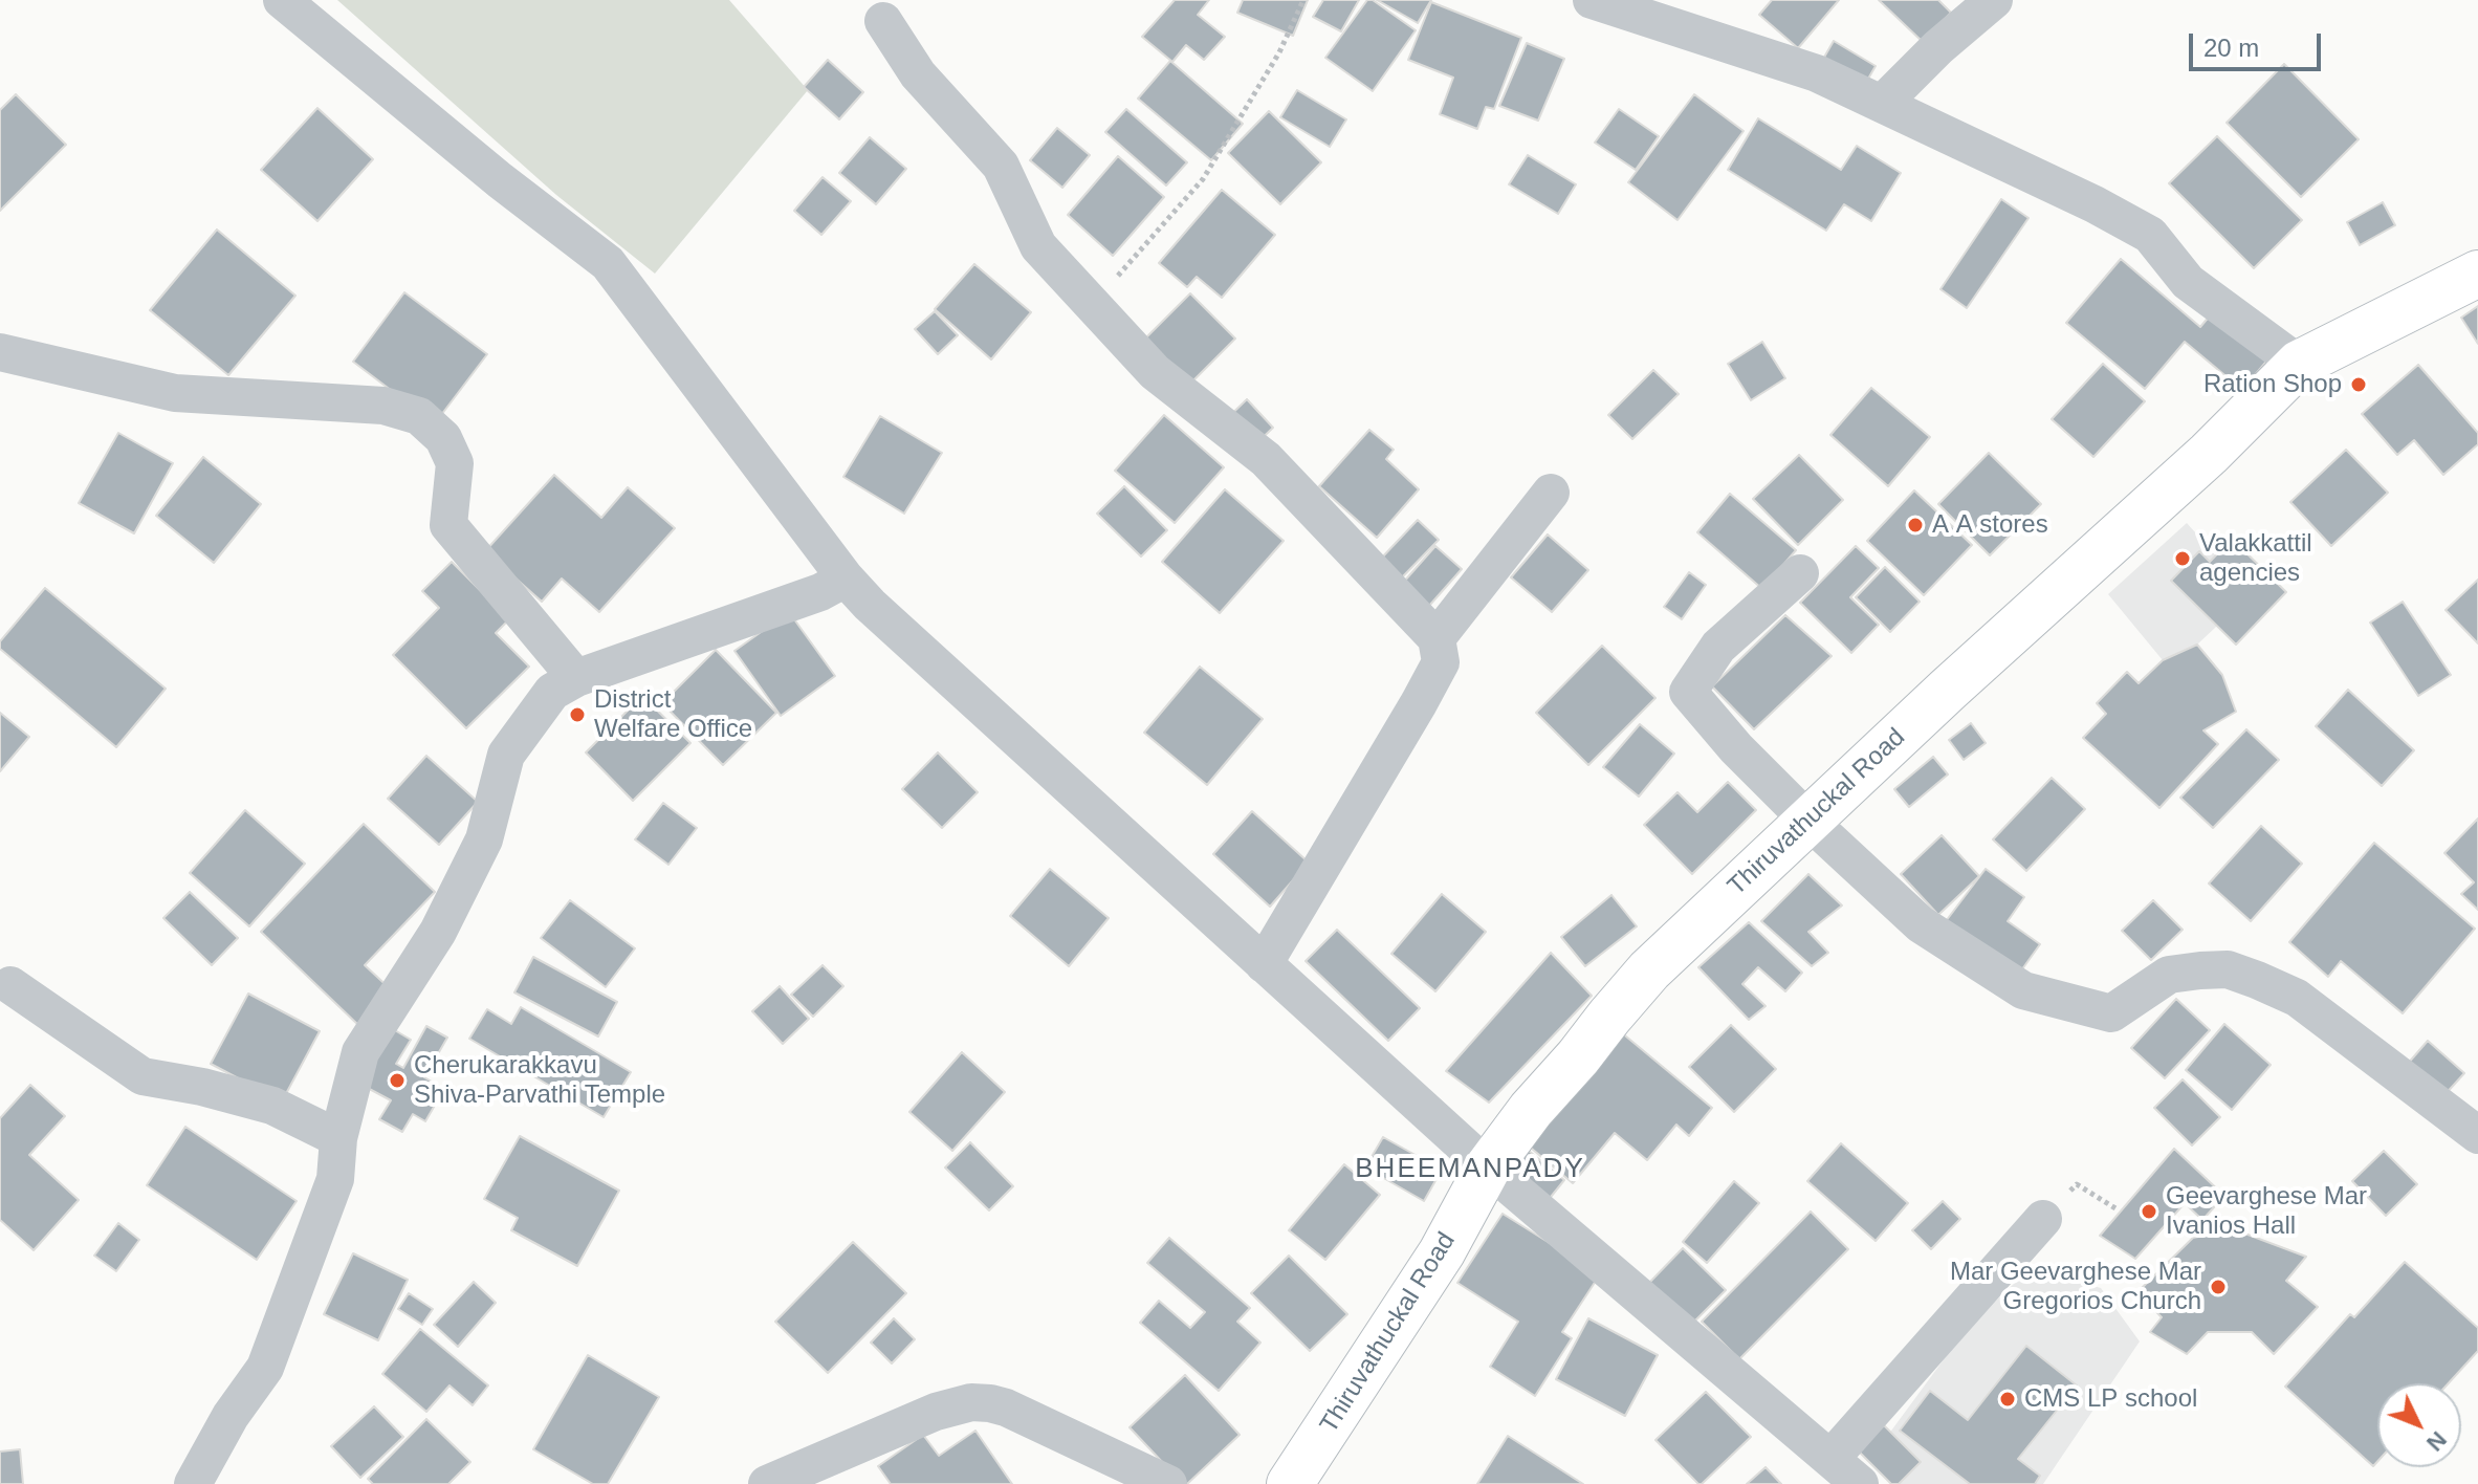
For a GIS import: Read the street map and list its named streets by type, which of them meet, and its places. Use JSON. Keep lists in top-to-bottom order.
{
  "streets": {
    "main road": ["Thiruvathuckal Road"]
  },
  "districts": ["BHEEMANPADY"],
  "places": [
    "Ration Shop",
    "A A stores",
    "Valakkattil agencies",
    "District Welfare Office",
    "Cherukarakkavu Shiva-Parvathi Temple",
    "Geevarghese Mar Ivanios Hall",
    "Mar Geevarghese Mar Gregorios Church",
    "CMS LP school"
  ],
  "scale_bar": "20 m",
  "north": "bottom right"
}
